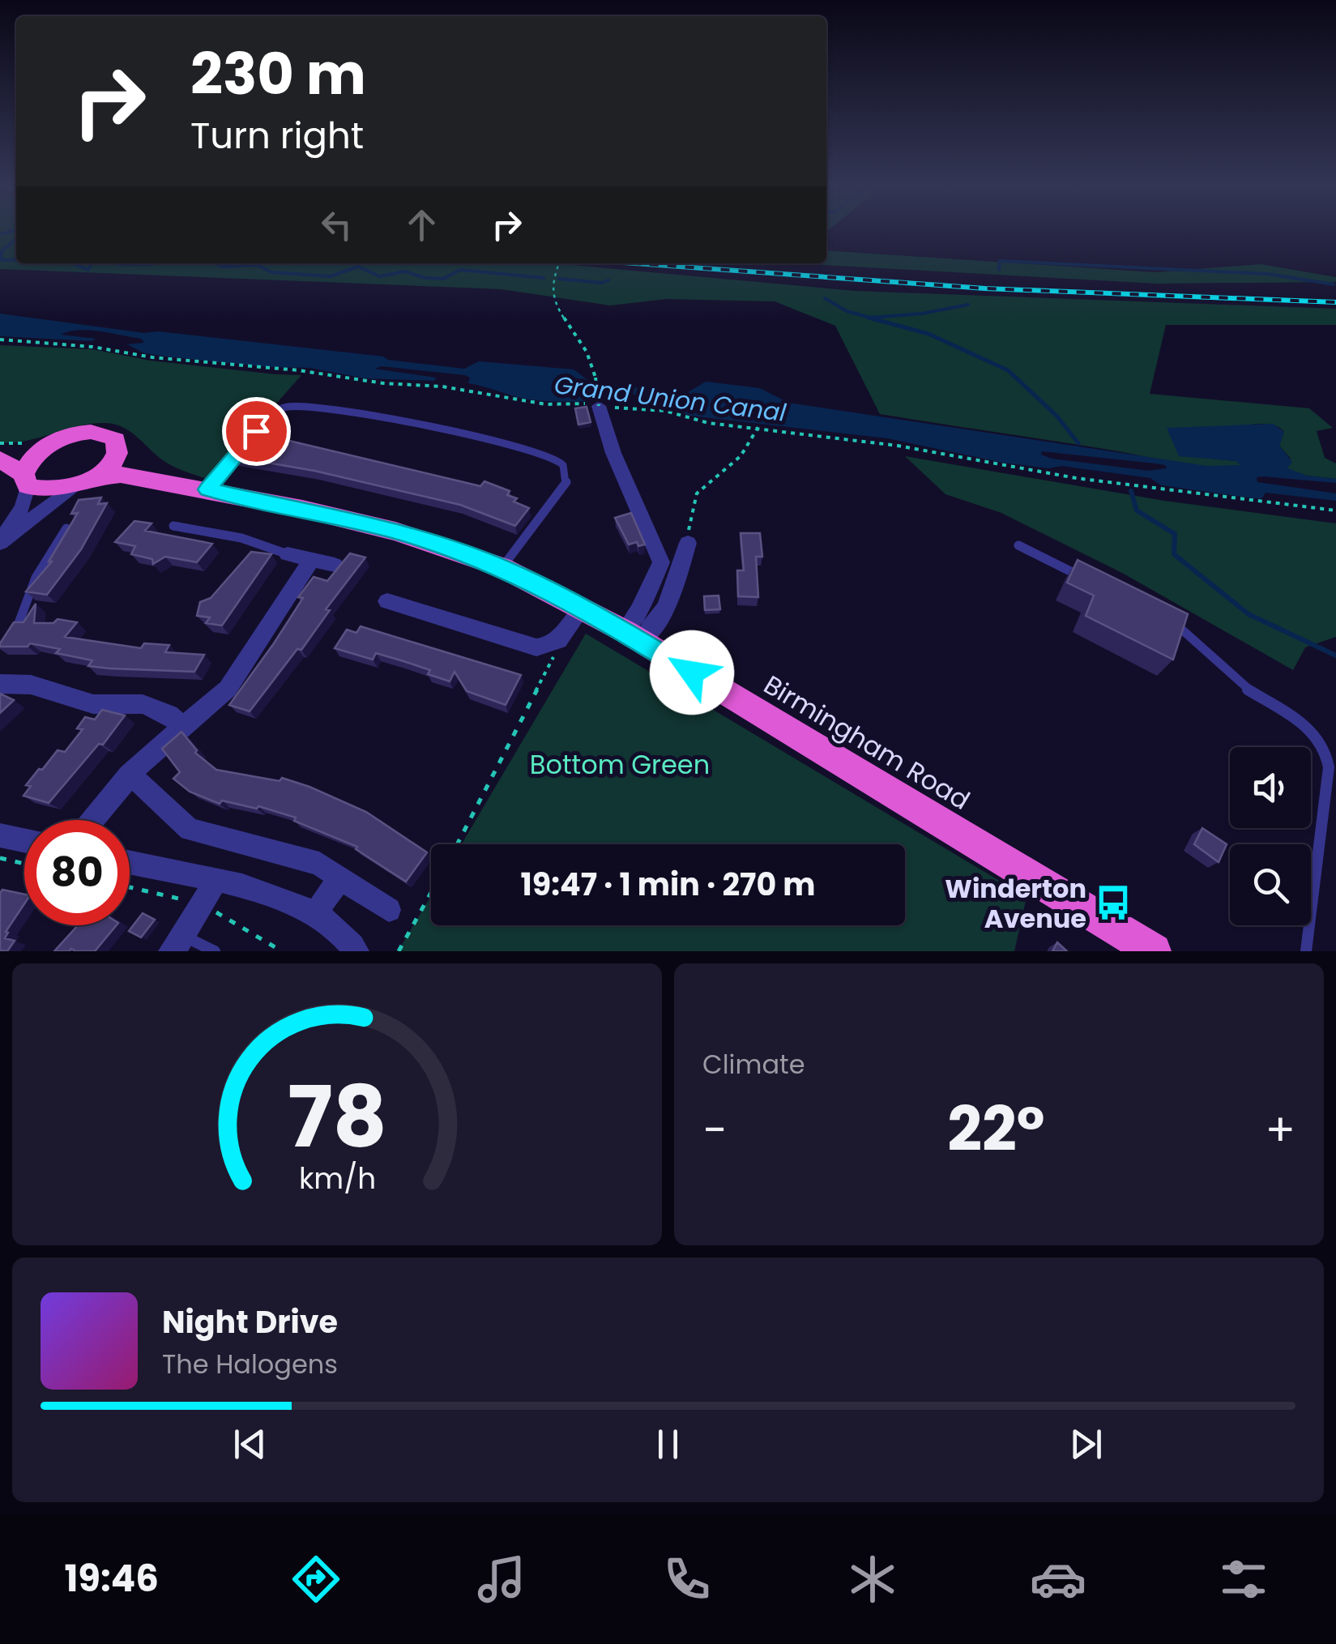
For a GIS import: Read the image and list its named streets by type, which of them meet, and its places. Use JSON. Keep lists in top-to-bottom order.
{
  "streets": {
    "highway": ["Birmingham Road"]
  },
  "water": ["Grand Union Canal"],
  "parks": ["Bottom Green"],
  "places": {
    "bus stop": ["Winderton Avenue"]
  },
  "page": {
    "turn": ["230 m", "Turn right"],
    "limit": "80",
    "trip": "19:47 · 1 min · 270 m",
    "tile": "Climate",
    "heat": ["−", "22°", "+"],
    "song": ["Night Drive", "The Halogens"],
    "tabs": "19:46",
    "gauge": ["78", "km/h"]
  }
}
